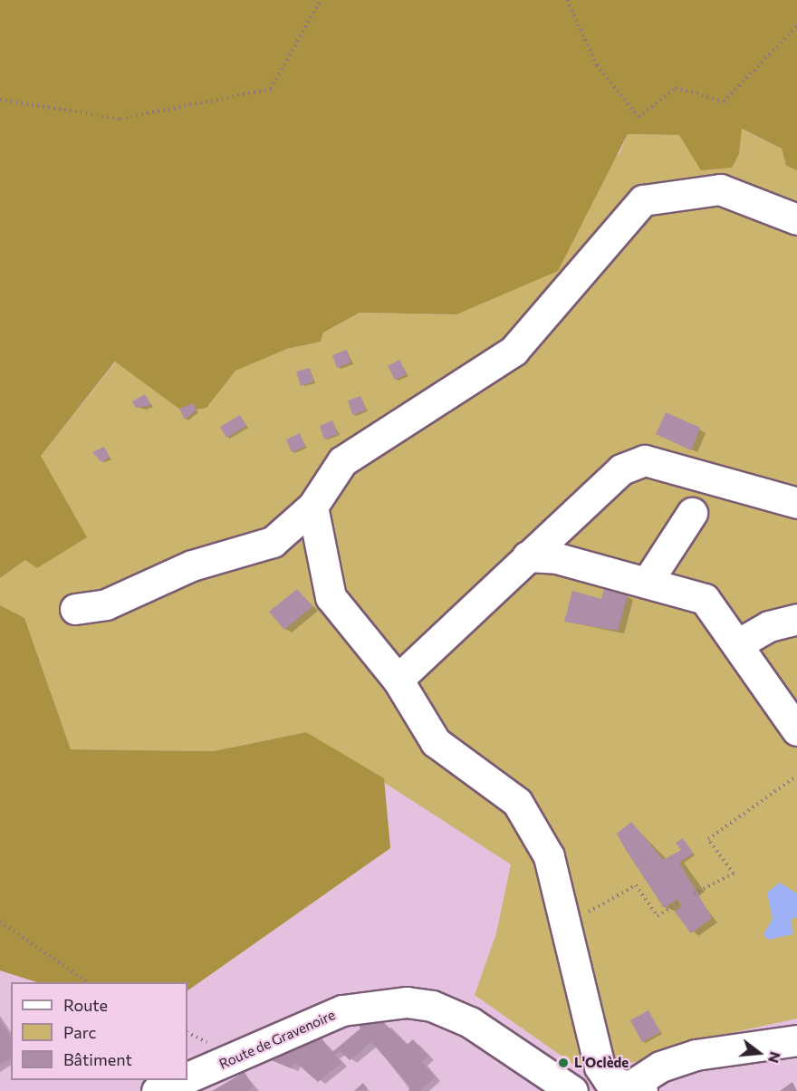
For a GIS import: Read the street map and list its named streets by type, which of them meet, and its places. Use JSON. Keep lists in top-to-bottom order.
{
  "streets": {
    "street": ["Route de Gravenoire"]
  },
  "places": ["L'Oclède"],
  "legend": ["Route", "Parc", "Bâtiment"],
  "north": "right"
}
